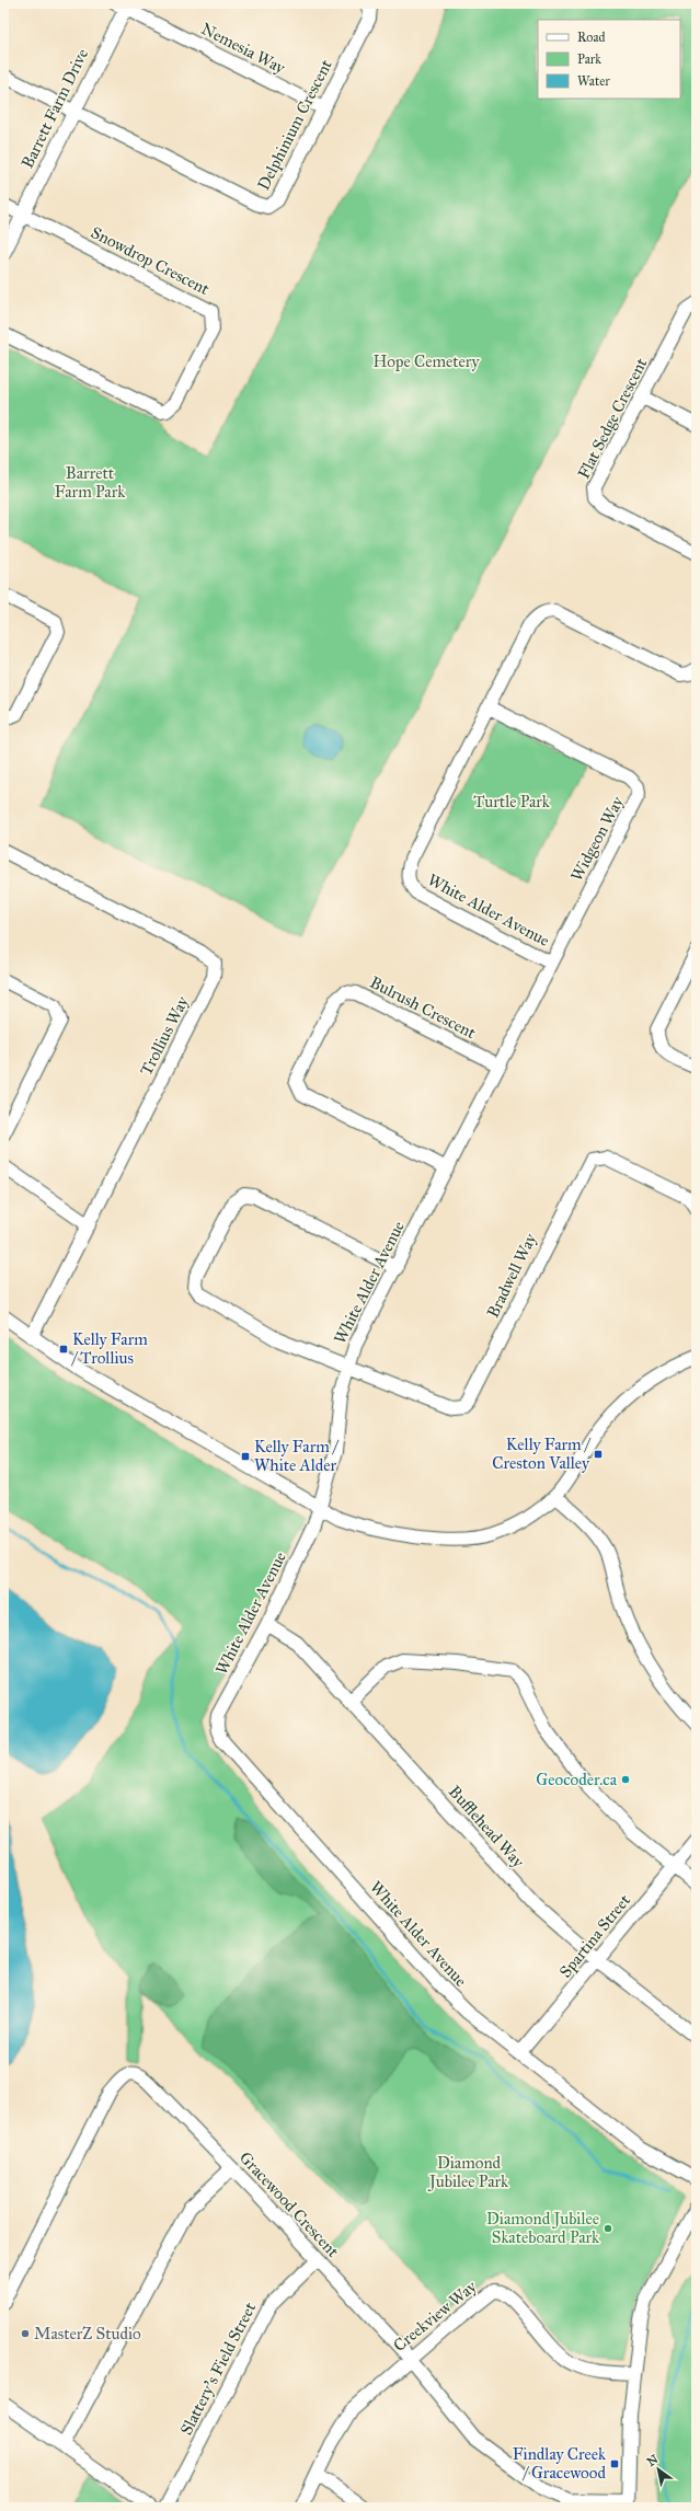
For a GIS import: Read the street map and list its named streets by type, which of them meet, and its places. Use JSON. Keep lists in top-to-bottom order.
{
  "streets": {
    "street": [
      "Nemesia Way",
      "Barrett Farm Drive",
      "Delphinium Crescent",
      "Snowdrop Crescent",
      "Flat Sedge Crescent",
      "Widgeon Way",
      "White Alder Avenue",
      "Bulrush Crescent",
      "Trollius Way",
      "Bradwell Way",
      "Bufflehead Way",
      "Spartina Street",
      "Gracewood Crescent",
      "Creekview Way",
      "Slattery's Field Street"
    ]
  },
  "crossings": [
    ["Nemesia Way", "Barrett Farm Drive"],
    ["Nemesia Way", "Delphinium Crescent"],
    ["Barrett Farm Drive", "Delphinium Crescent"],
    ["Barrett Farm Drive", "Snowdrop Crescent"],
    ["Widgeon Way", "White Alder Avenue"],
    ["White Alder Avenue", "Bulrush Crescent"],
    ["White Alder Avenue", "Bradwell Way"],
    ["White Alder Avenue", "Bufflehead Way"],
    ["White Alder Avenue", "Spartina Street"],
    ["Bufflehead Way", "Spartina Street"],
    ["Gracewood Crescent", "Creekview Way"],
    ["Gracewood Crescent", "Slattery's Field Street"]
  ],
  "parks": [
    "Hope Cemetery",
    "Barrett Farm Park",
    "Turtle Park",
    "Diamond Jubilee Park"
  ],
  "places": {
    "transit": [
      "Kelly Farm / Trollius",
      "Kelly Farm / Creston Valley",
      "Kelly Farm / White Alder",
      "Findlay Creek / Gracewood"
    ],
    "other": ["Geocoder.ca", "Diamond Jubilee Skateboard Park", "MasterZ Studio"]
  },
  "legend": ["Road", "Park", "Water"],
  "north": "top left"
}
